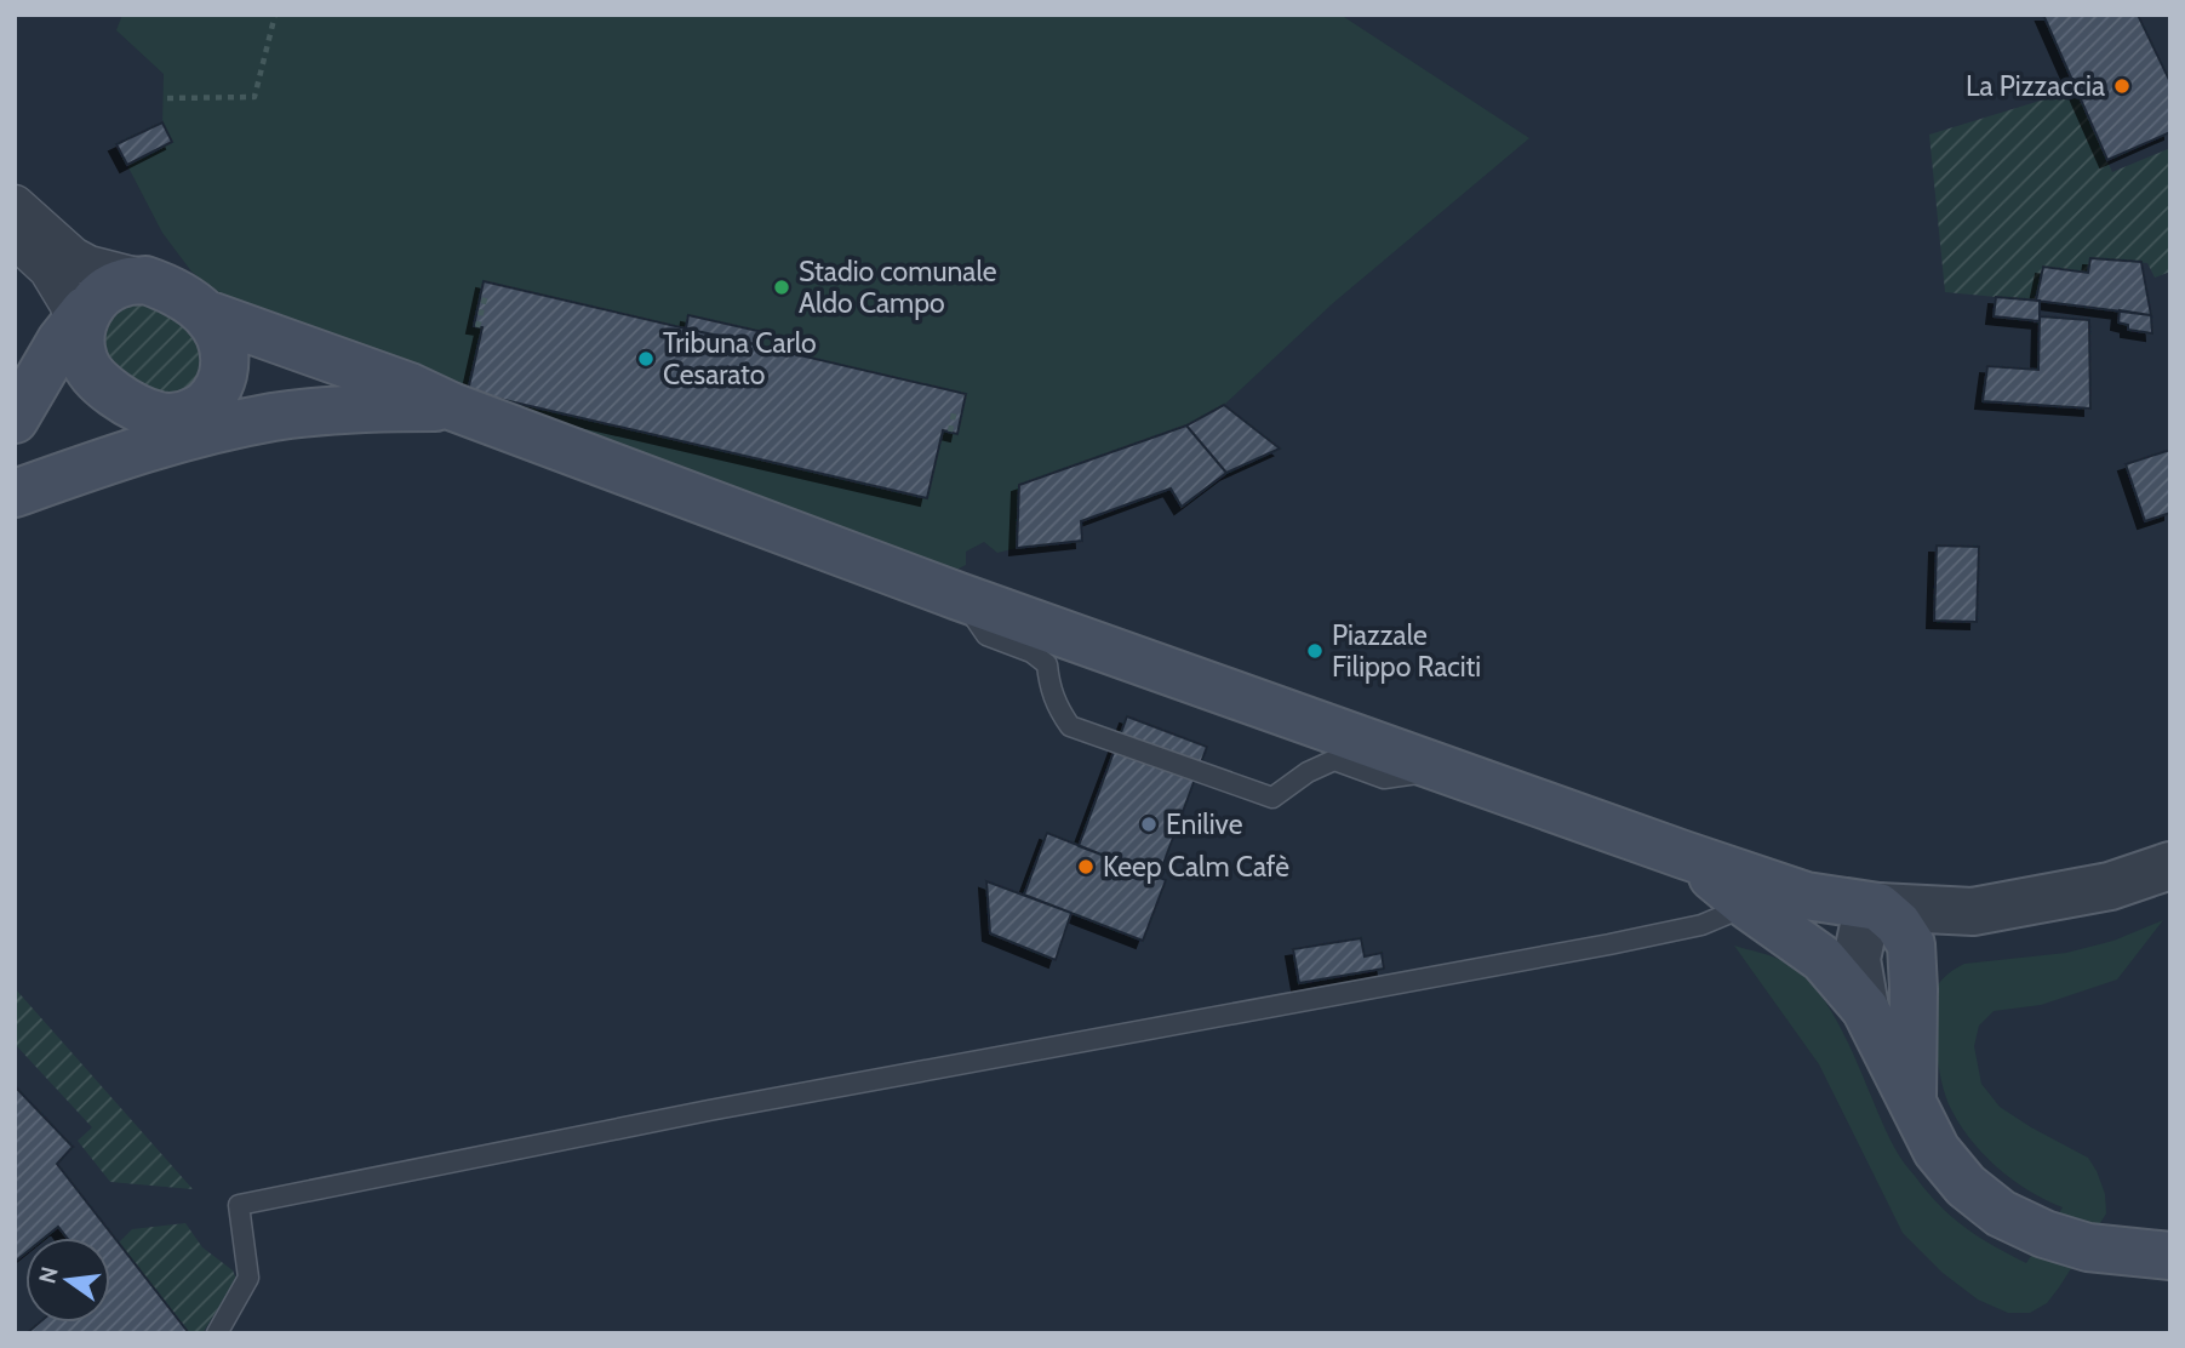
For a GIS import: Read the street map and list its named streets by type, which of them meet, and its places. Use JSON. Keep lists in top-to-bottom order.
{
  "places": [
    "La Pizzaccia",
    "Stadio comunale Aldo Campo",
    "Tribuna Carlo Cesarato",
    "Piazzale Filippo Raciti",
    "Enilive",
    "Keep Calm Cafè"
  ],
  "north": "left"
}
